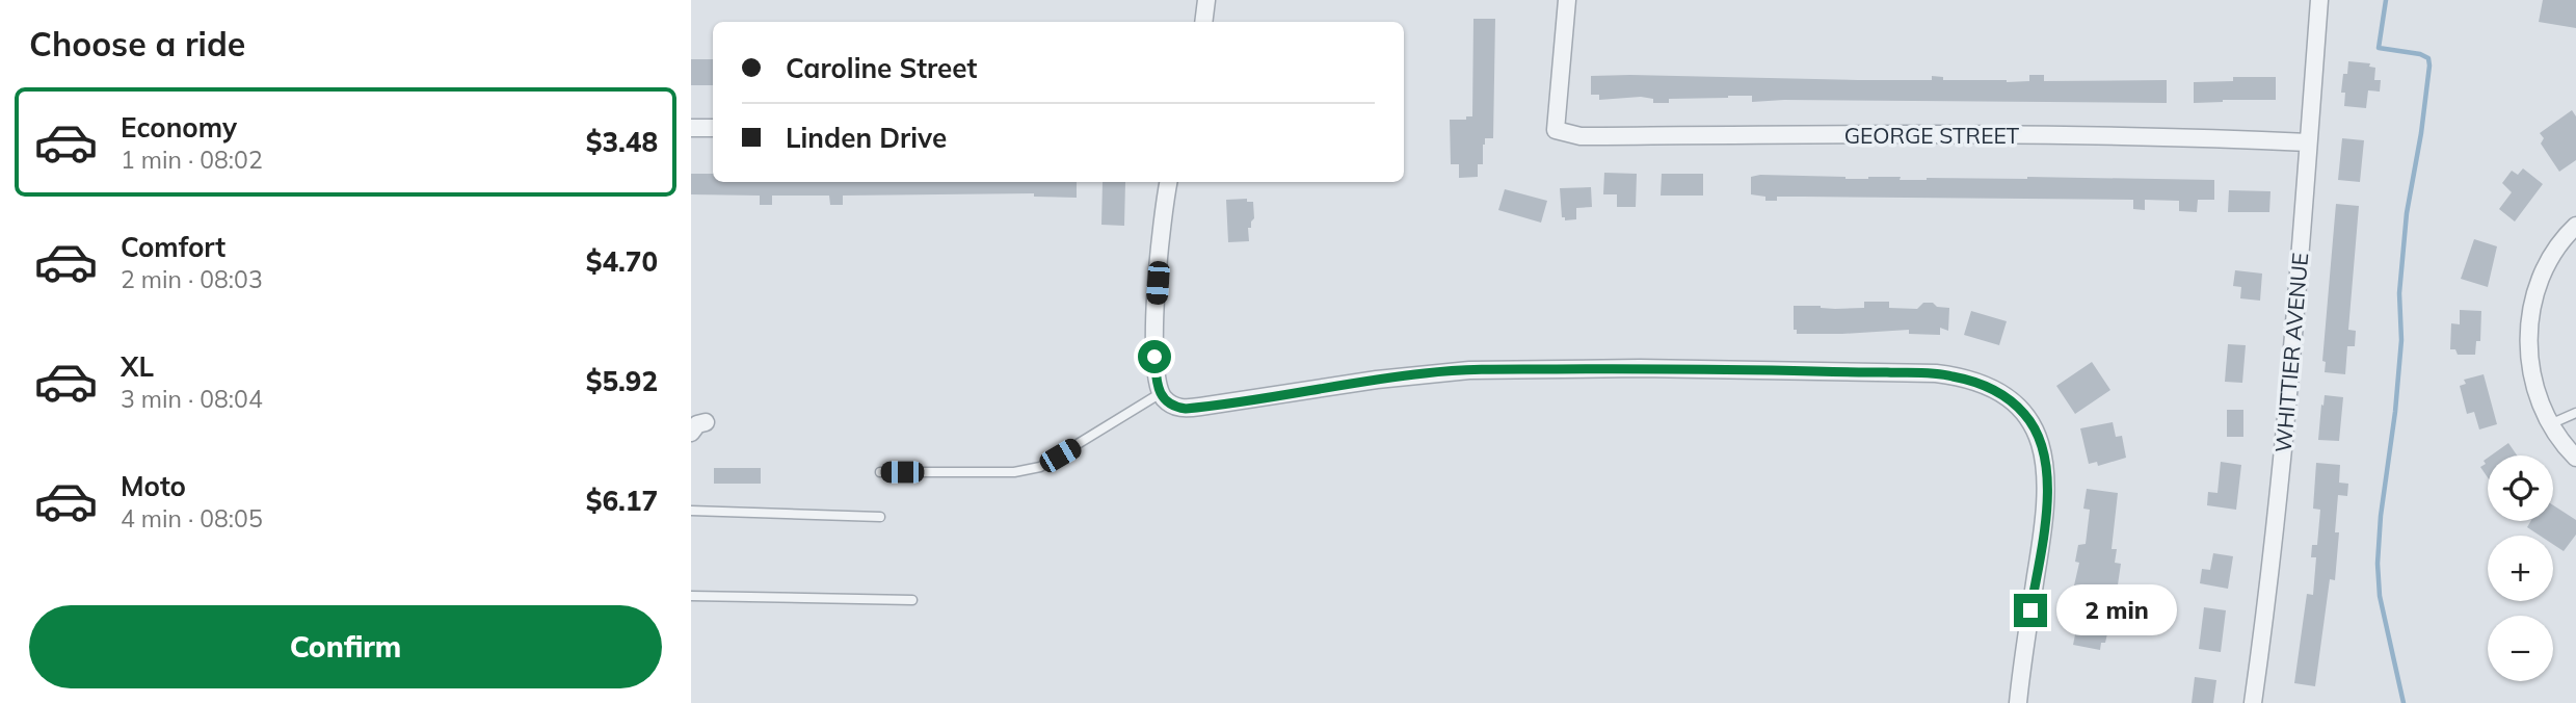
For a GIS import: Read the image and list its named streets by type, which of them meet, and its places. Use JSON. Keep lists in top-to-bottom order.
{
  "streets": {
    "street": ["GEORGE STREET", "WHITTIER AVENUE"]
  },
  "crossings": [
    ["GEORGE STREET", "WHITTIER AVENUE"]
  ],
  "page": {
    "heading": "Choose a ride",
    "banner": ["Caroline Street", "Linden Drive"],
    "list": [
      {
        "name": "Economy",
        "note": "1 min · 08:02",
        "value": "$3.48"
      },
      {
        "name": "Comfort",
        "note": "2 min · 08:03",
        "value": "$4.70"
      },
      {
        "name": "XL",
        "note": "3 min · 08:04",
        "value": "$5.92"
      },
      {
        "name": "Moto",
        "note": "4 min · 08:05",
        "value": "$6.17"
      }
    ],
    "map_buttons": ["+", "−"],
    "bubble": "2 min",
    "buttons": "Confirm"
  }
}
